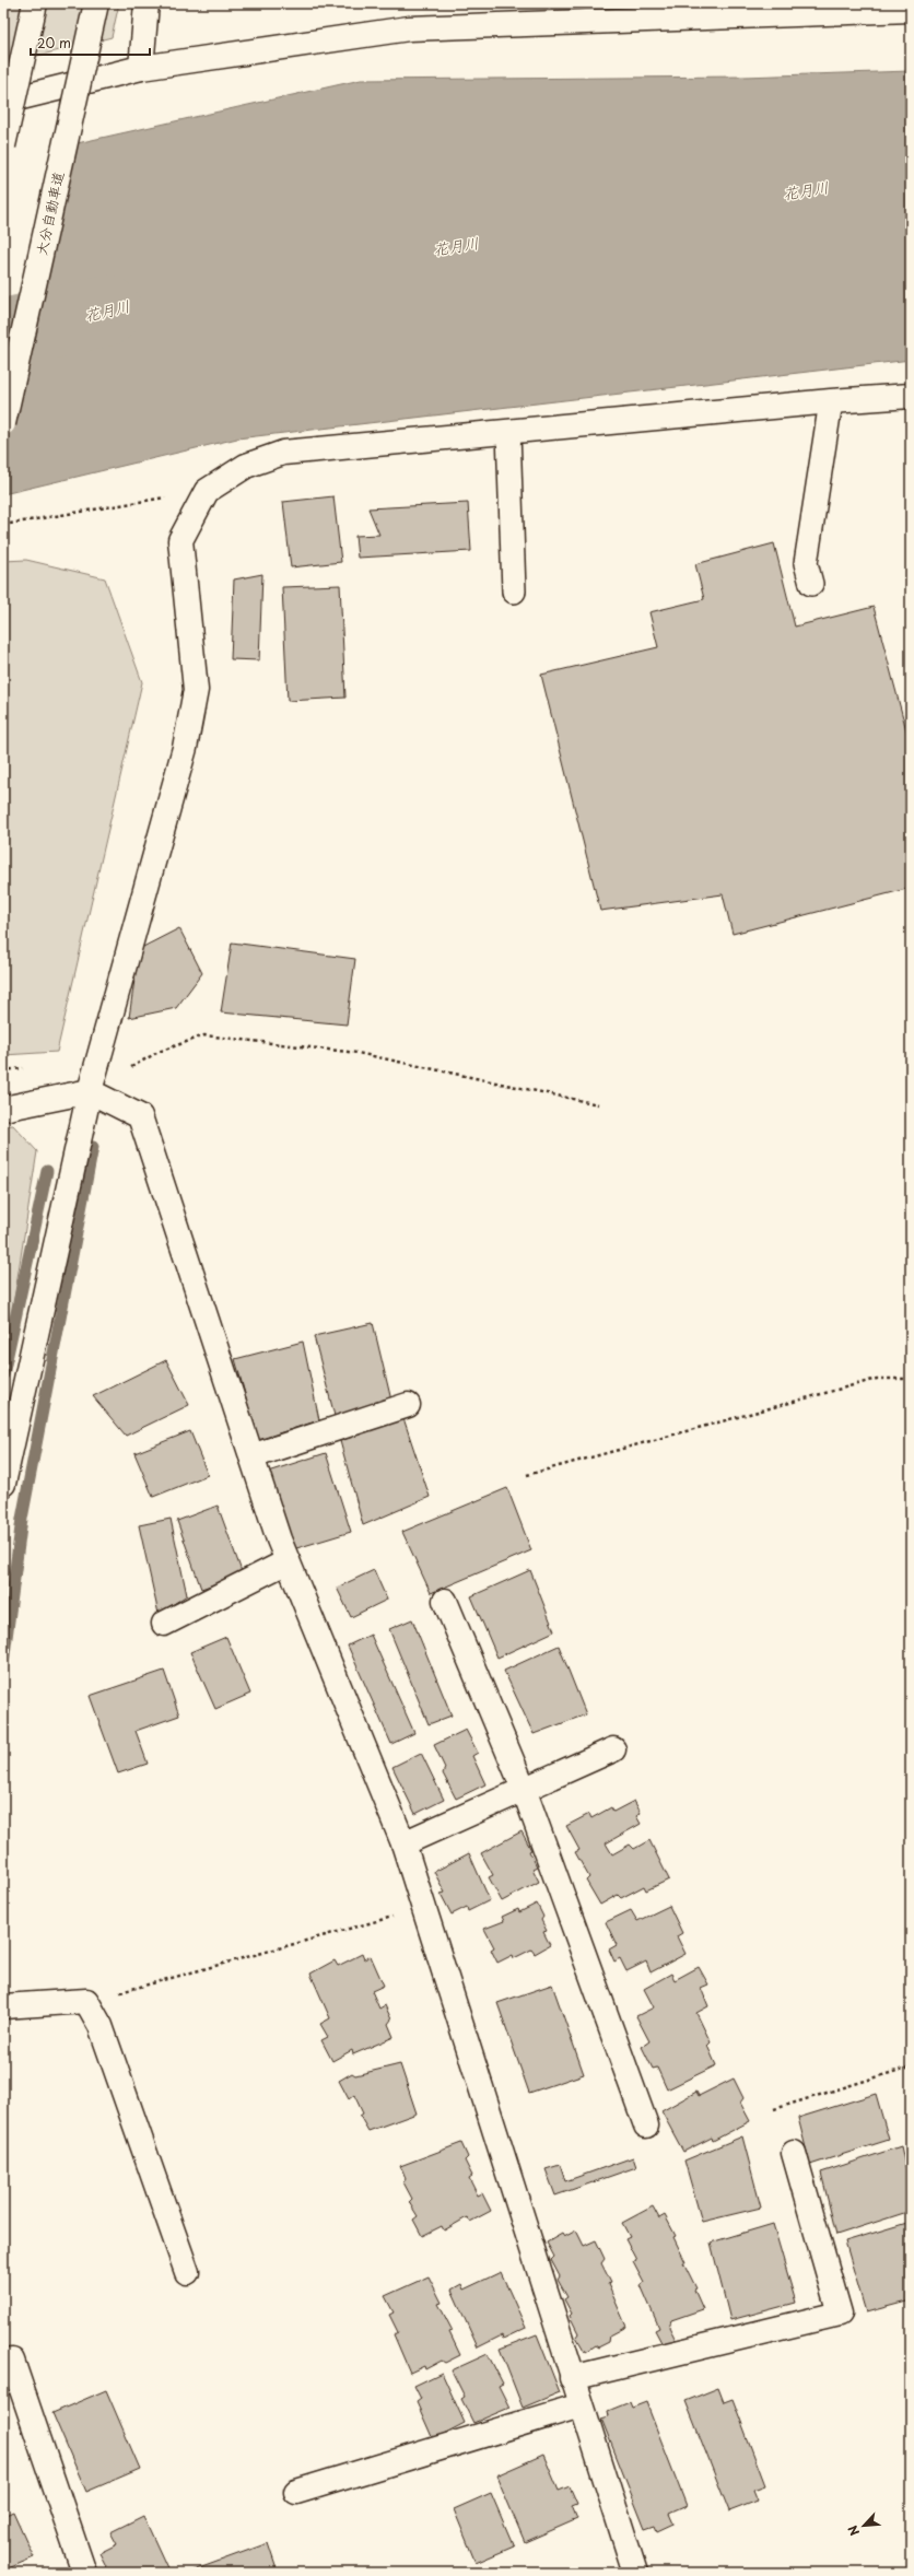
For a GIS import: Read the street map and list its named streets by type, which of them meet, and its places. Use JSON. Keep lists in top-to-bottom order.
{
  "streets": {
    "main road": ["大分自動車道"]
  },
  "water": ["花月川"],
  "scale_bar": "20 m",
  "north": "bottom left"
}
